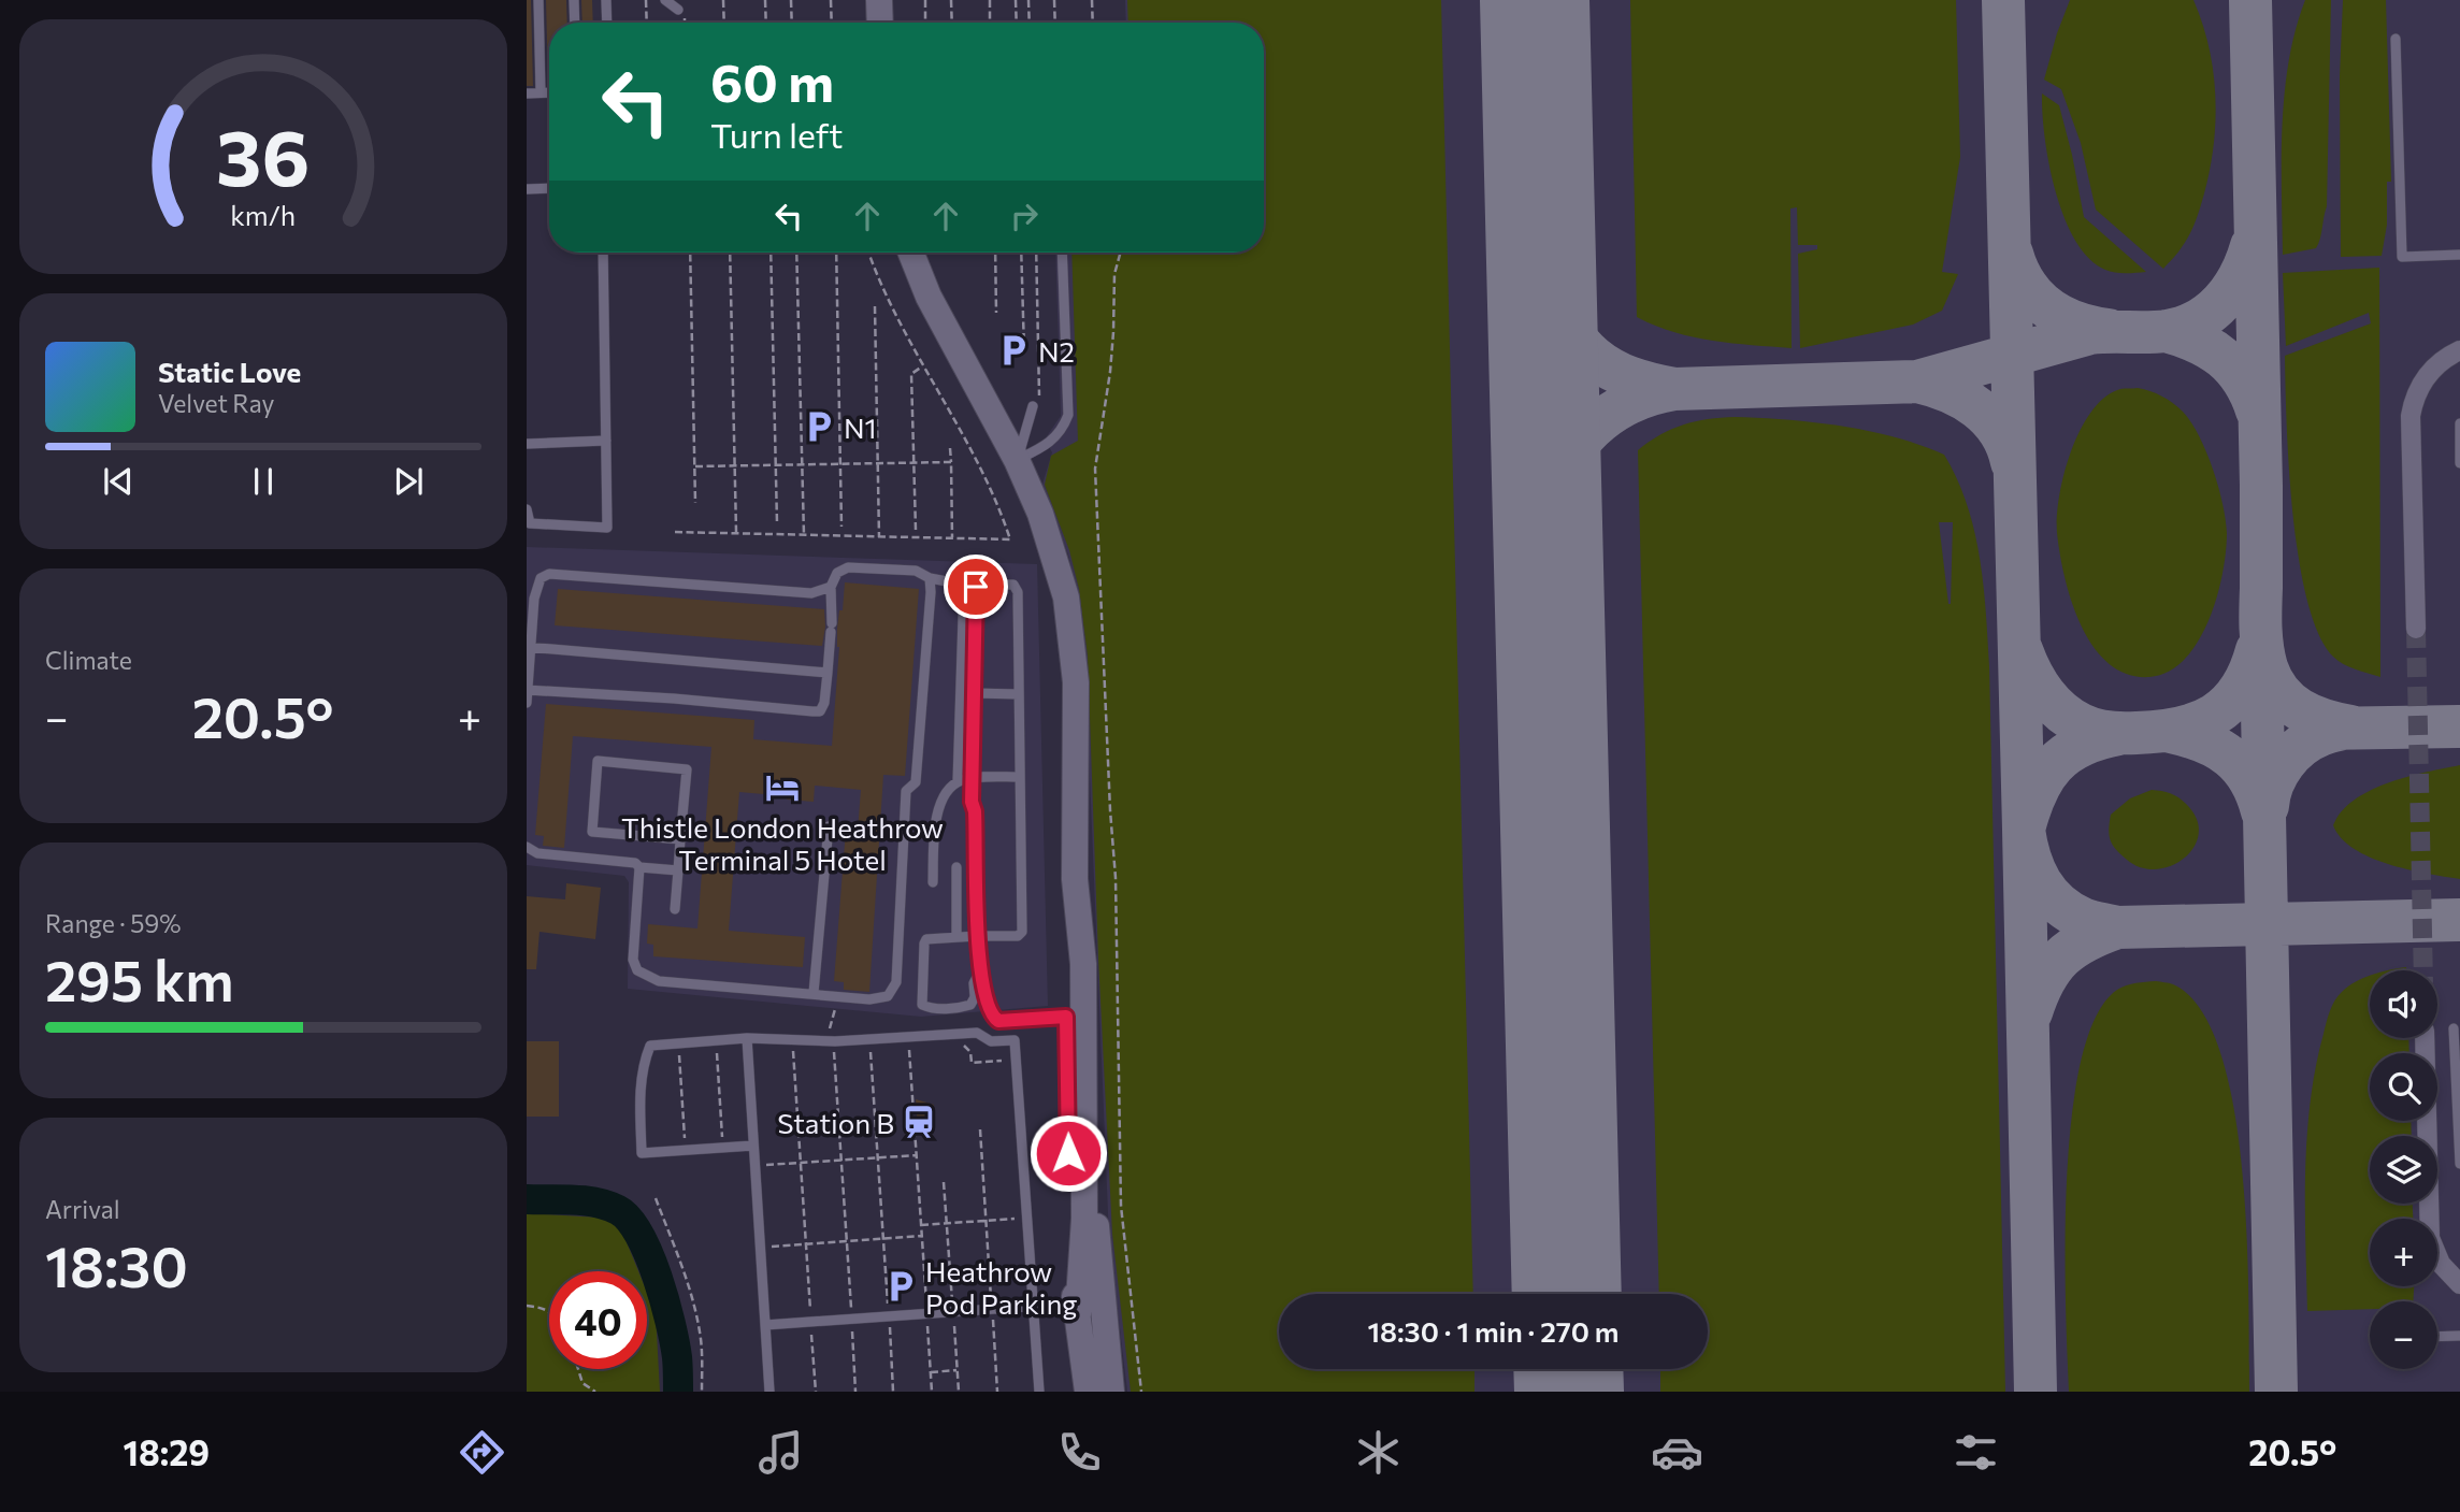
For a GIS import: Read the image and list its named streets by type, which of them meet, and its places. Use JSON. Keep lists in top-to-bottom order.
{
  "places": {
    "parking": ["N2", "N1", "Heathrow Pod Parking"],
    "hotel": ["Thistle London Heathrow Terminal 5 Hotel"],
    "station": ["Station B"]
  },
  "page": {
    "turn": ["60 m", "Turn left"],
    "song": ["Static Love", "Velvet Ray"],
    "tile": [
      "Climate",
      ["Range · 59%", "295 km"],
      ["Arrival", "18:30"]
    ],
    "heat": ["−", "20.5°", "+"],
    "map_buttons": ["+", "−"],
    "limit": "40",
    "trip": "18:30 · 1 min · 270 m",
    "tabs": ["18:29", "20.5°"],
    "gauge": ["36", "km/h"]
  }
}
